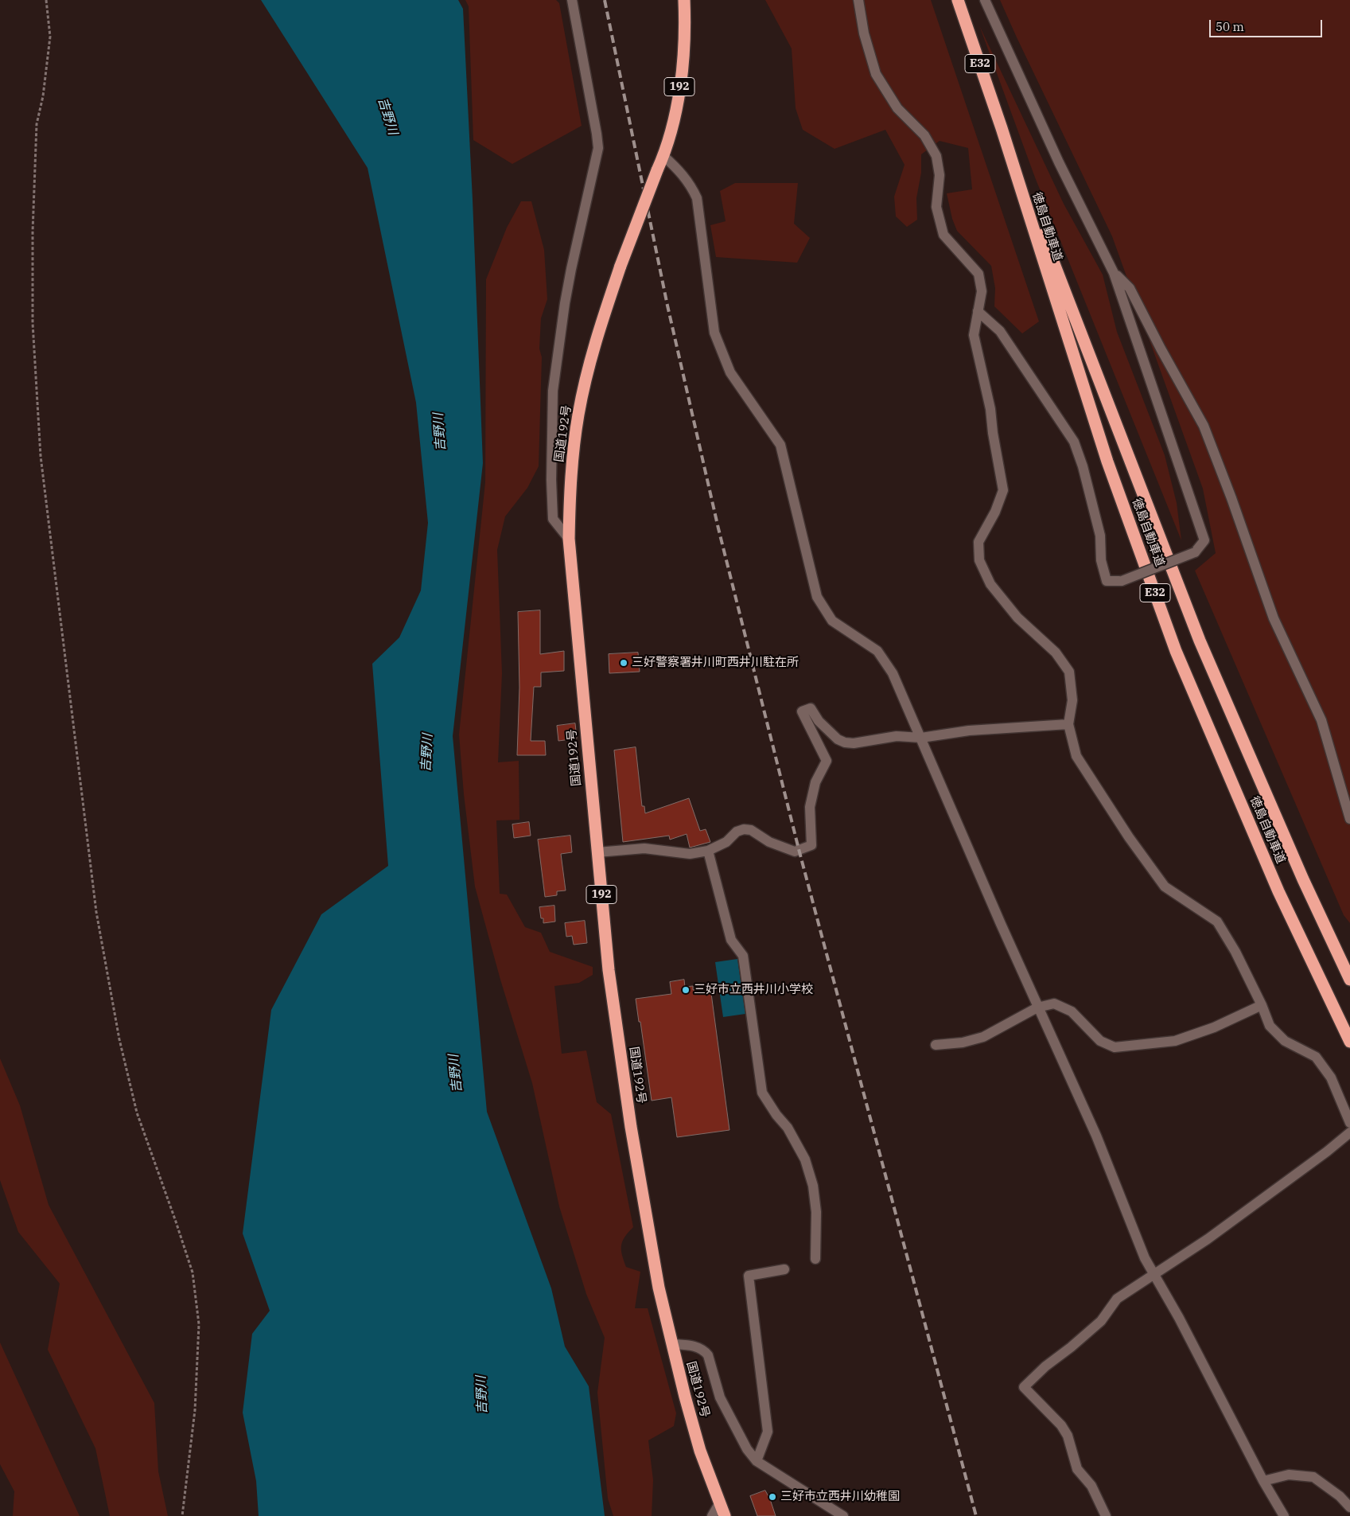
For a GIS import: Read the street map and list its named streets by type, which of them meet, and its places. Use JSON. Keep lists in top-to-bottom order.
{
  "streets": {
    "highway": [
      "E32",
      "192",
      "徳島自動車道",
      "国道192号"
    ]
  },
  "water": ["吉野川"],
  "places": ["三好警察署井川町西井川駐在所", "三好市立西井川小学校", "三好市立西井川幼稚園"],
  "scale_bar": "50 m"
}
